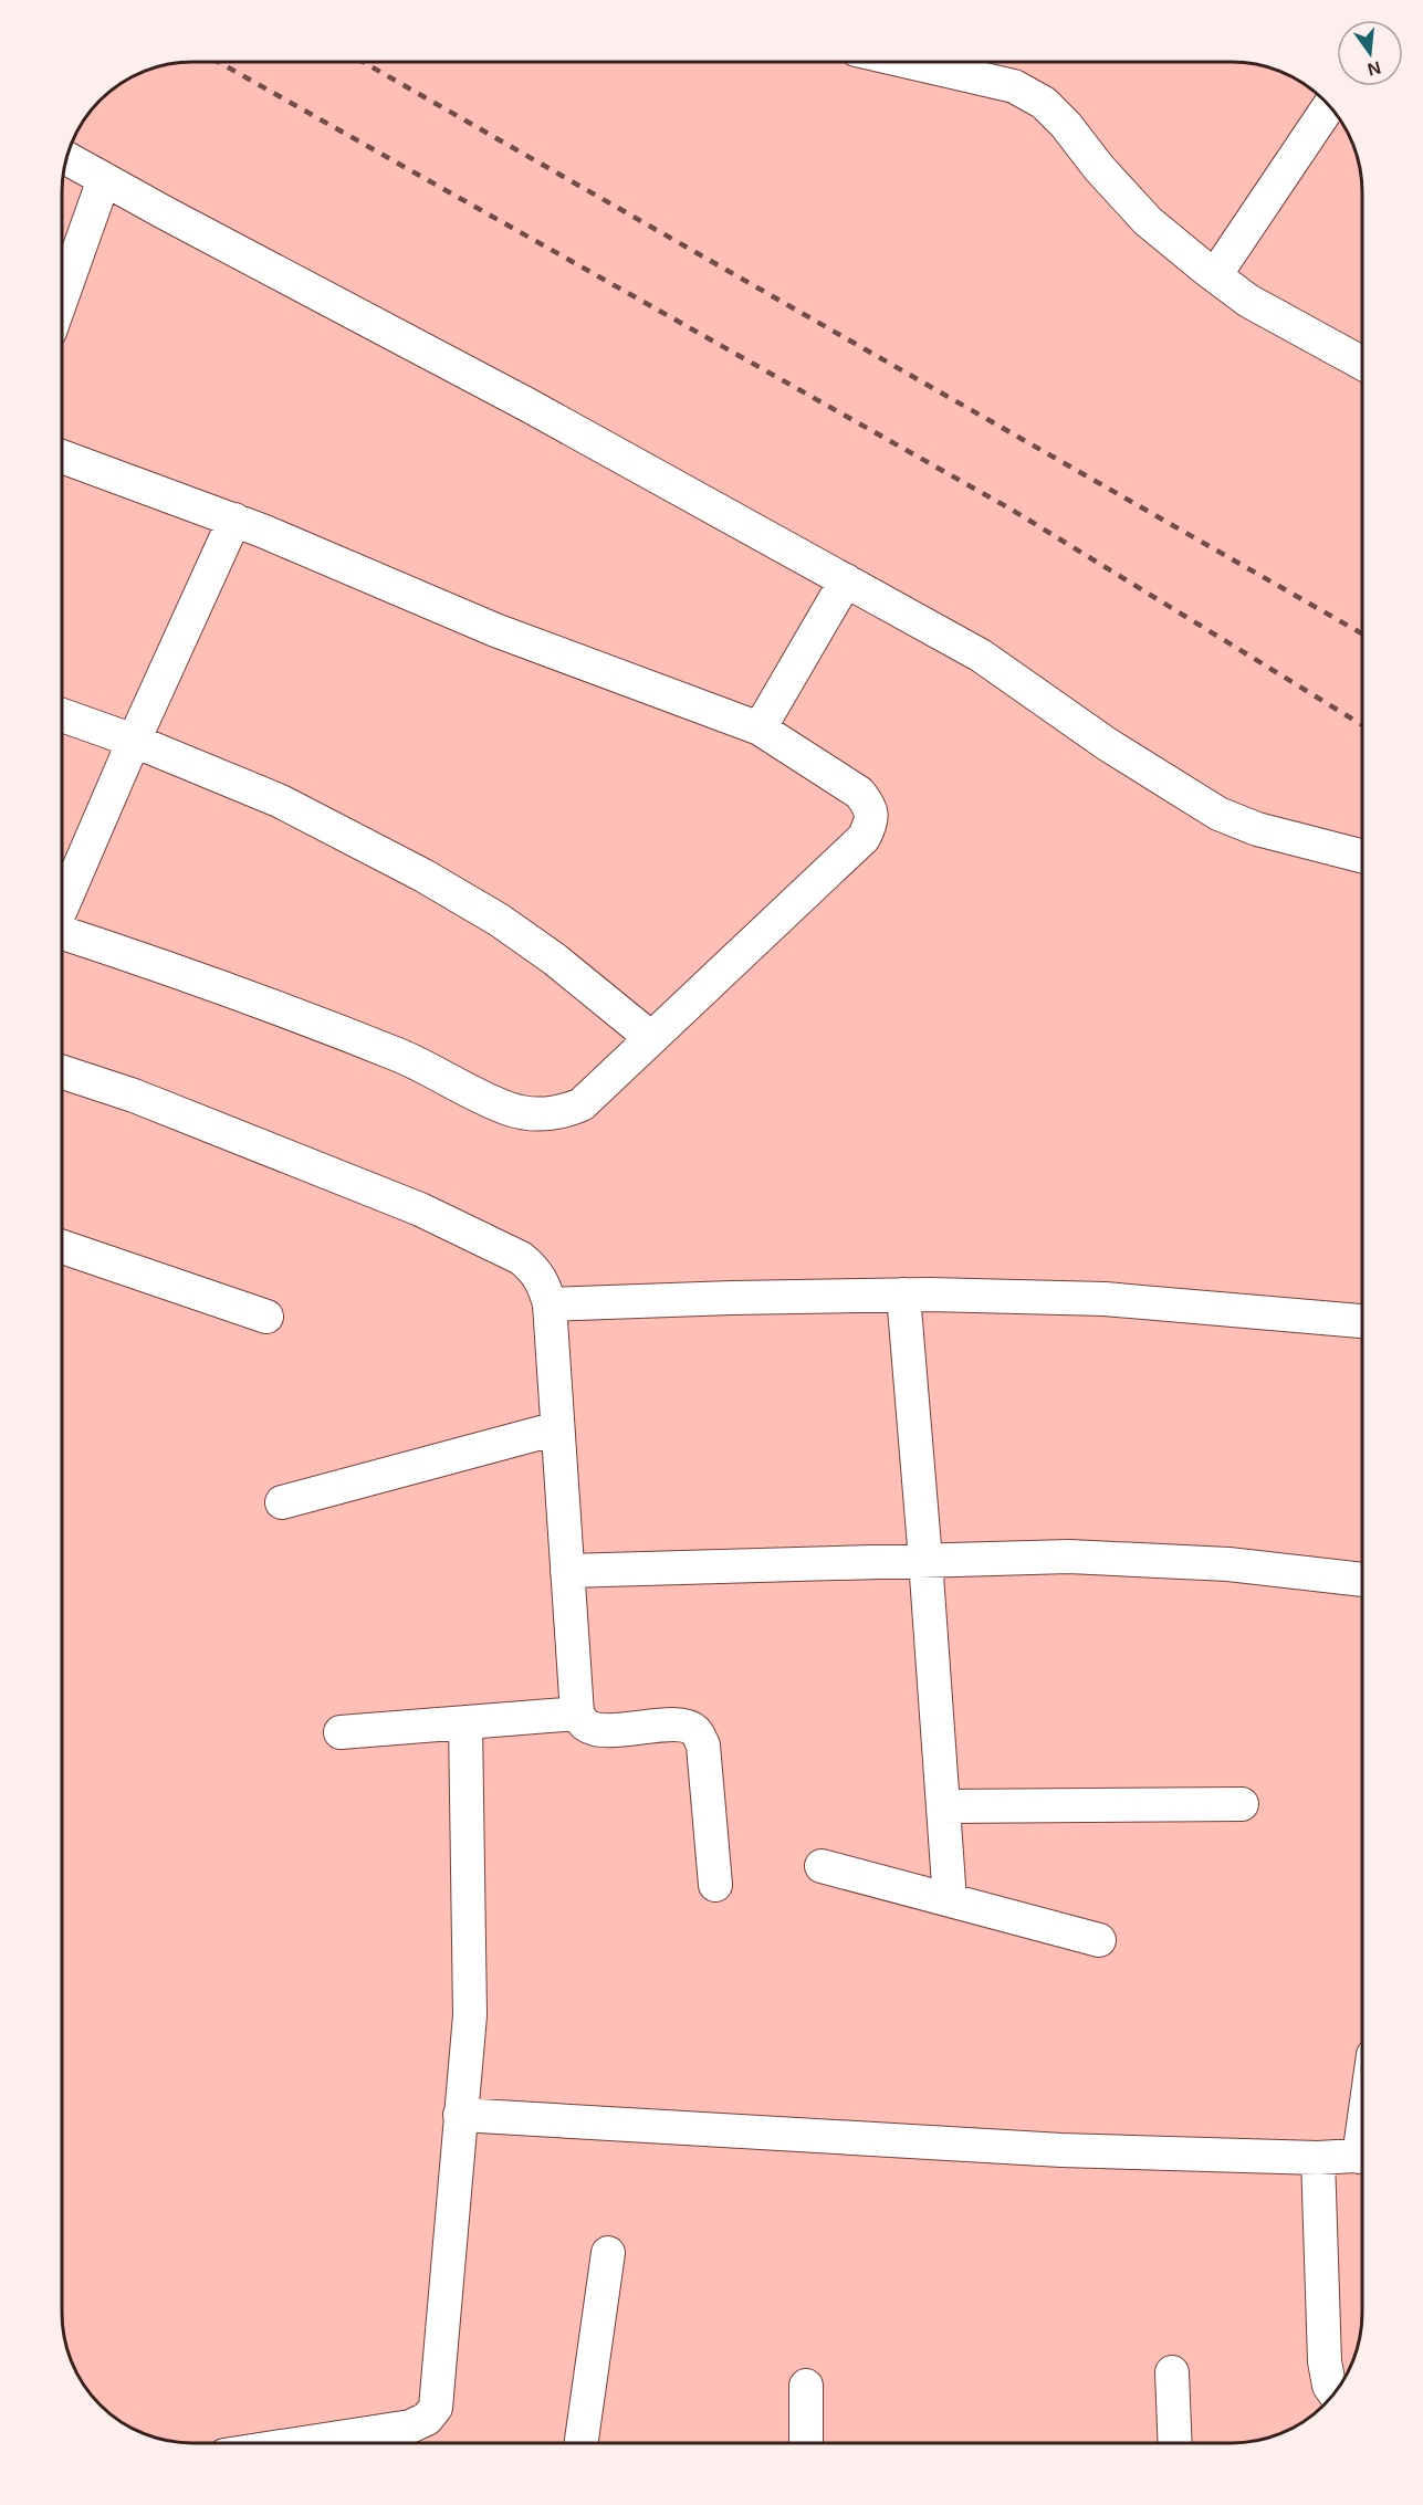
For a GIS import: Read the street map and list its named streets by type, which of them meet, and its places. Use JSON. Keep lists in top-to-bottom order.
{
  "north": "bottom"
}
